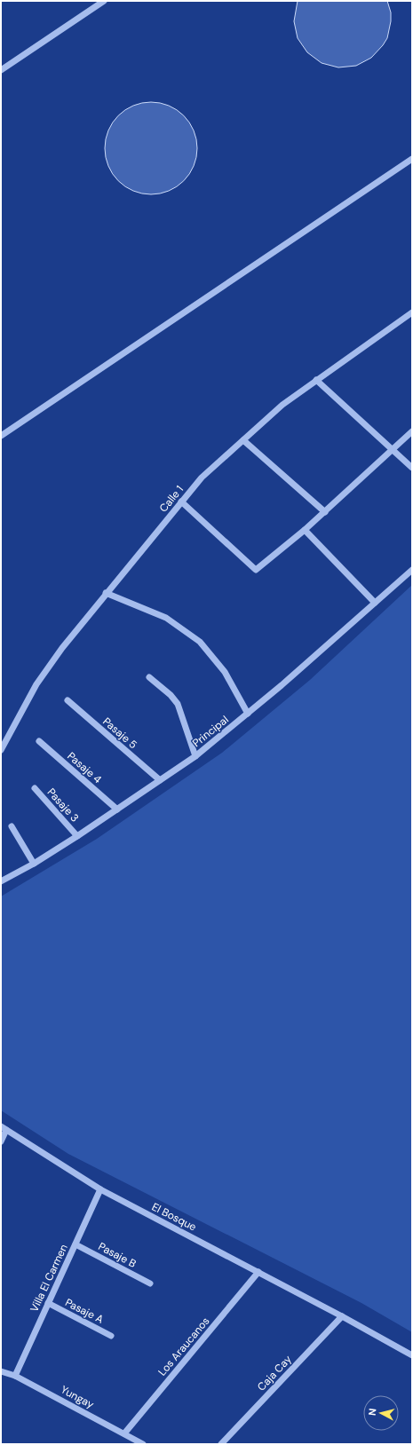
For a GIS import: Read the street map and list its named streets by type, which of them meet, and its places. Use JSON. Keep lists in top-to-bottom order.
{
  "streets": {
    "street": [
      "Calle 1",
      "Principal",
      "Pasaje 5",
      "Pasaje 4",
      "Pasaje 3",
      "El Bosque",
      "Pasaje B",
      "Villa El Carmen",
      "Pasaje A",
      "Los Araucanos",
      "Caja Cay",
      "Yungay"
    ]
  },
  "crossings": [
    ["Principal", "Pasaje 5"],
    ["Principal", "Pasaje 4"],
    ["Principal", "Pasaje 3"],
    ["El Bosque", "Villa El Carmen"],
    ["El Bosque", "Los Araucanos"],
    ["El Bosque", "Caja Cay"],
    ["Pasaje B", "Villa El Carmen"],
    ["Villa El Carmen", "Pasaje A"],
    ["Villa El Carmen", "Yungay"],
    ["Los Araucanos", "Yungay"]
  ],
  "north": "left"
}
